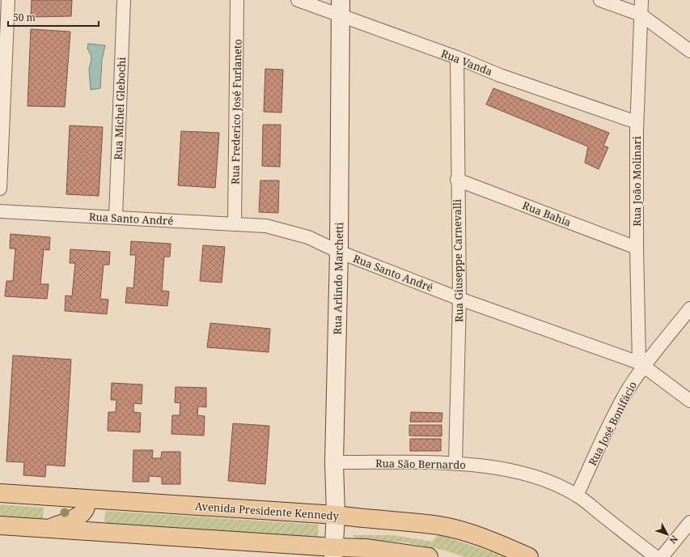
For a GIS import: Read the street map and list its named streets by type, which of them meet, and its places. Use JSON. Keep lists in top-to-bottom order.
{
  "streets": {
    "main road": ["Avenida Presidente Kennedy"],
    "street": [
      "Rua Vanda",
      "Rua Michel Glebochi",
      "Rua Frederico José Furlaneto",
      "Rua João Molinari",
      "Rua Bahia",
      "Rua Santo André",
      "Rua Giuseppe Carnevalli",
      "Rua Arlindo Marchetti",
      "Rua José Bonifácio",
      "Rua São Bernardo"
    ]
  },
  "crossings": [
    ["Rua Vanda", "Rua João Molinari"],
    ["Rua Vanda", "Rua Giuseppe Carnevalli"],
    ["Rua Vanda", "Rua Arlindo Marchetti"],
    ["Rua Michel Glebochi", "Rua Santo André"],
    ["Rua Frederico José Furlaneto", "Rua Santo André"],
    ["Rua João Molinari", "Rua Bahia"],
    ["Rua João Molinari", "Rua Santo André"],
    ["Rua João Molinari", "Rua José Bonifácio"],
    ["Rua Bahia", "Rua Giuseppe Carnevalli"],
    ["Rua Santo André", "Rua Giuseppe Carnevalli"],
    ["Rua Santo André", "Rua Arlindo Marchetti"],
    ["Rua Santo André", "Rua José Bonifácio"],
    ["Rua Giuseppe Carnevalli", "Rua São Bernardo"],
    ["Rua Arlindo Marchetti", "Rua São Bernardo"],
    ["Rua Arlindo Marchetti", "Avenida Presidente Kennedy"],
    ["Rua José Bonifácio", "Rua São Bernardo"]
  ],
  "scale_bar": "50 m",
  "north": "bottom right"
}
